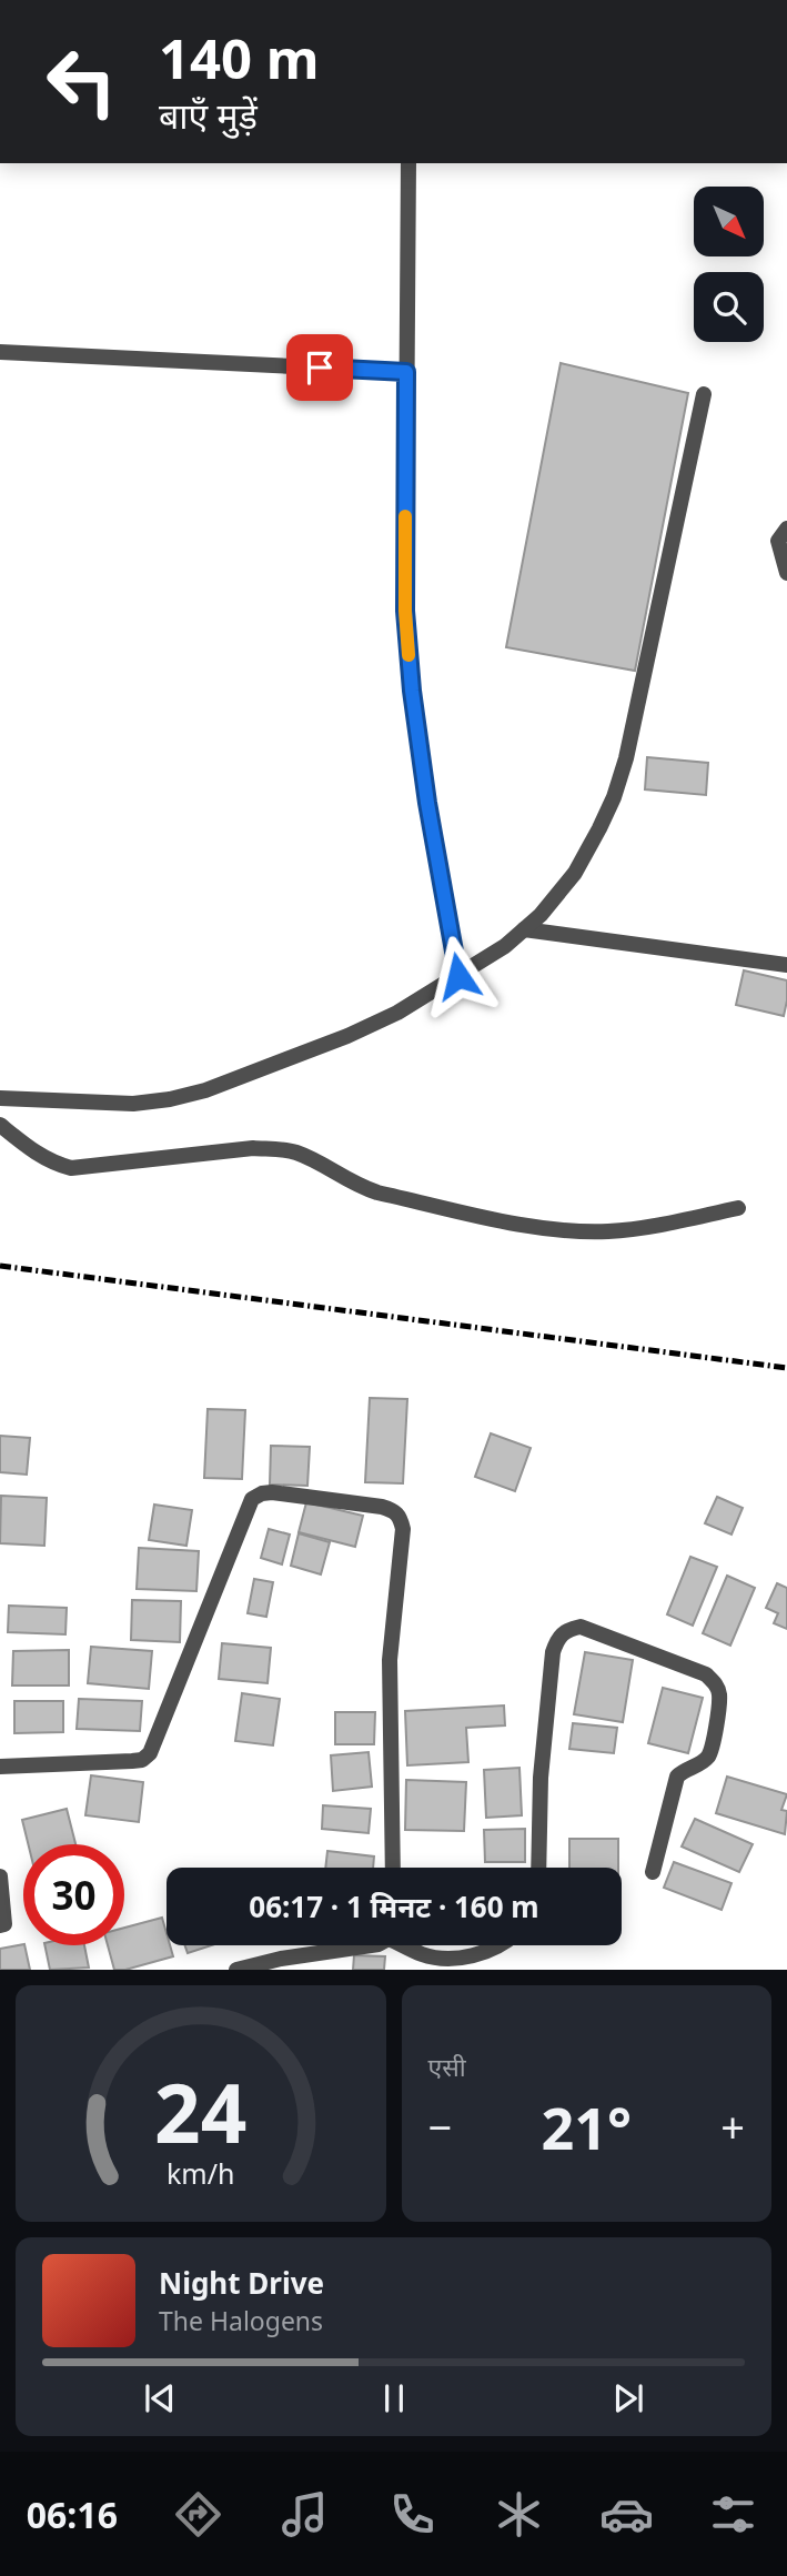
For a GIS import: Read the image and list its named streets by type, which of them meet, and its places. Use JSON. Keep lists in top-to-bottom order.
{
  "north": "bottom right",
  "page": {
    "turn": ["140 m", "बाएँ मुड़ें"],
    "limit": "30",
    "trip": "06:17 · 1 मिनट · 160 m",
    "tile": "एसी",
    "heat": ["−", "21°", "+"],
    "song": ["Night Drive", "The Halogens"],
    "tabs": "06:16",
    "gauge": ["24", "km/h"]
  }
}
